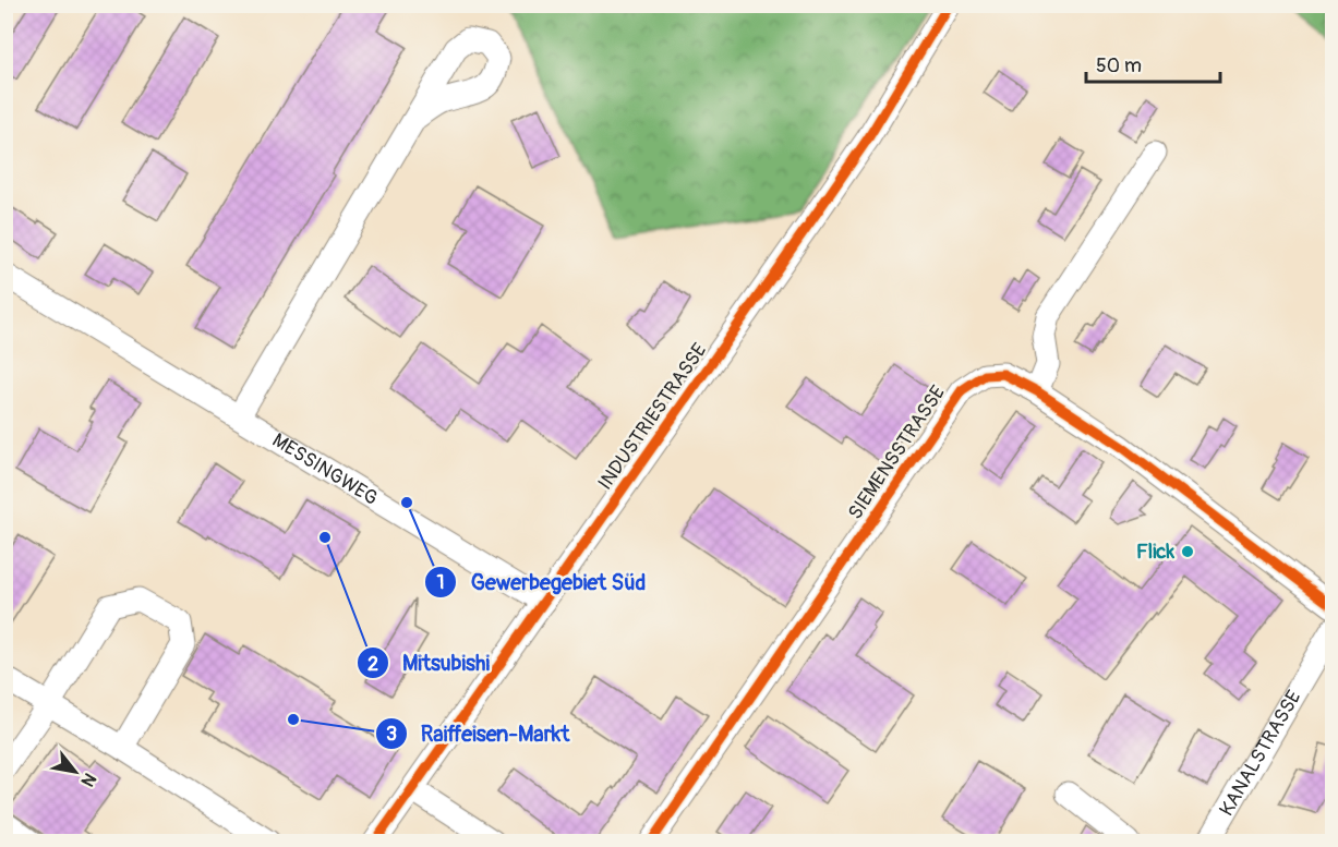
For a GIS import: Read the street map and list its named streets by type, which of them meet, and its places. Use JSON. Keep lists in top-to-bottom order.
{
  "streets": {
    "street": [
      "INDUSTRIESTRASSE",
      "SIEMENSSTRASSE",
      "MESSINGWEG",
      "KANALSTRASSE"
    ]
  },
  "crossings": [
    ["INDUSTRIESTRASSE", "MESSINGWEG"]
  ],
  "places": [
    "Gewerbegebiet Süd",
    "Mitsubishi",
    "Flick",
    "Raiffeisen-Markt"
  ],
  "scale_bar": "50 m",
  "north": "bottom right"
}
